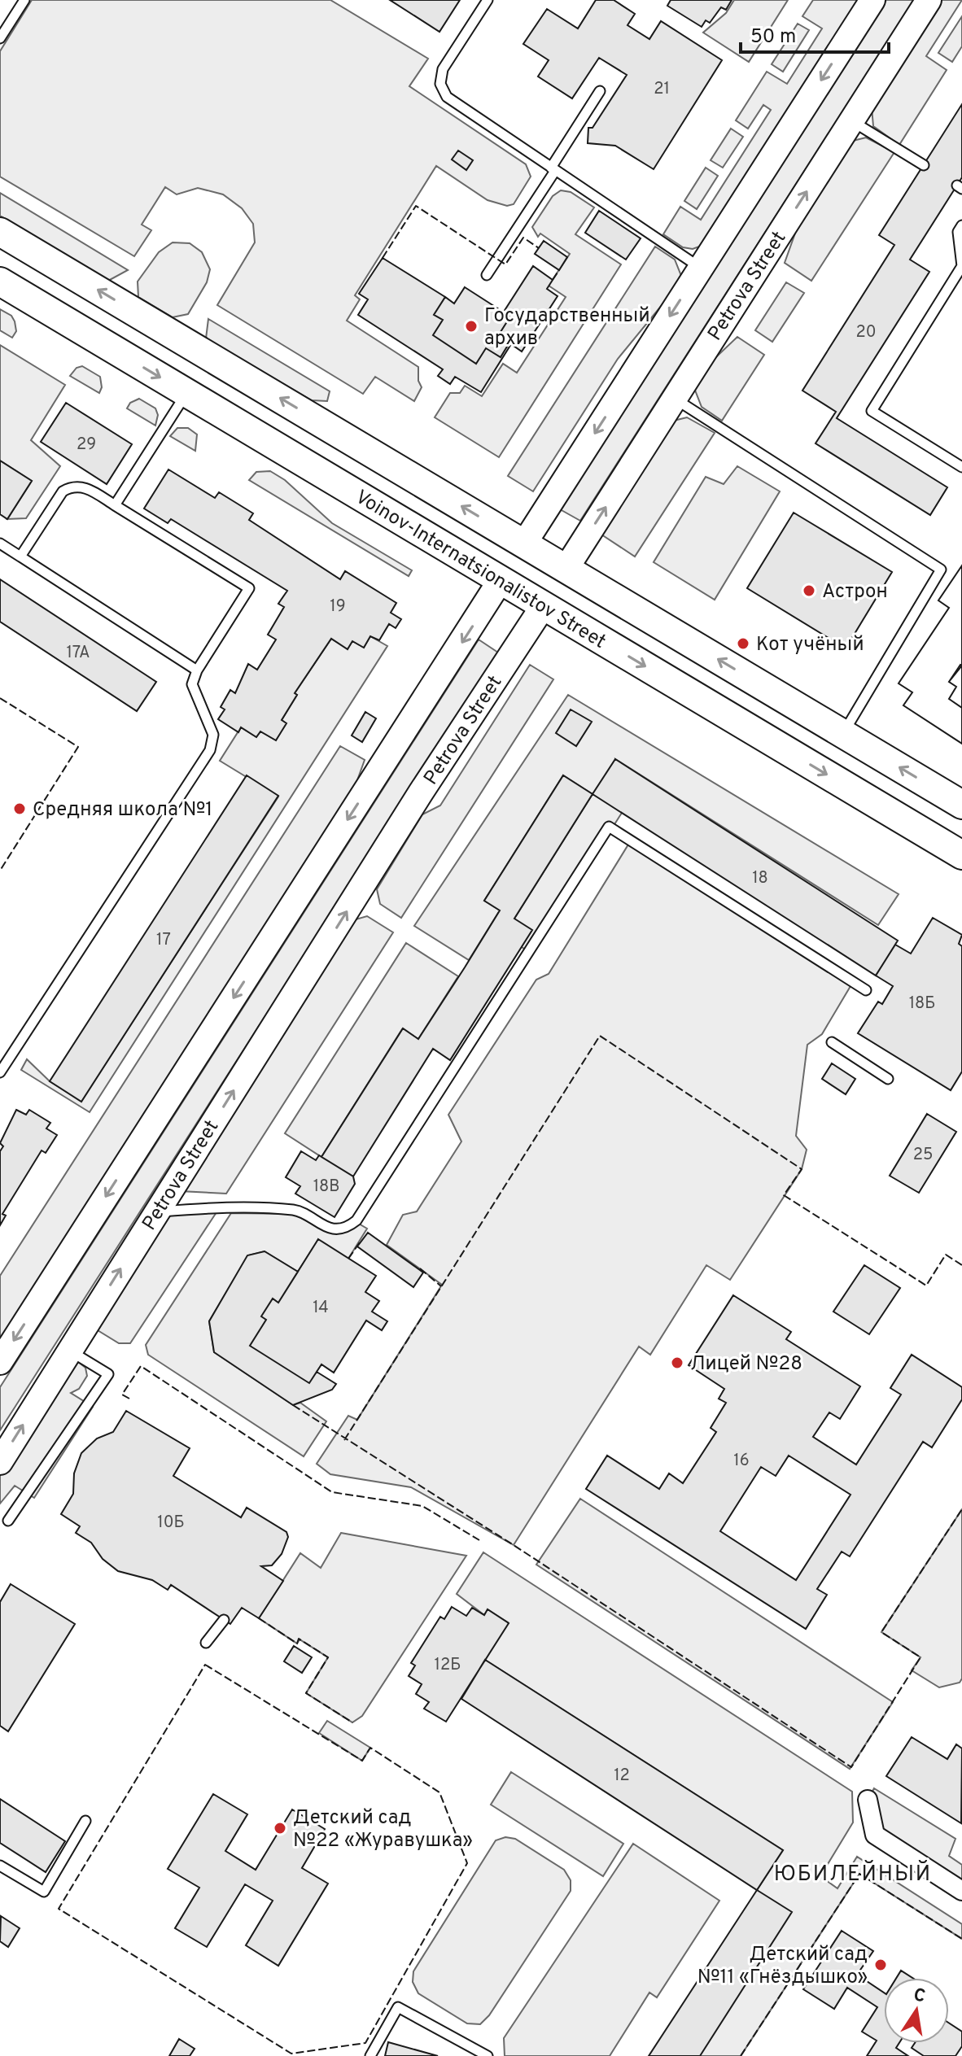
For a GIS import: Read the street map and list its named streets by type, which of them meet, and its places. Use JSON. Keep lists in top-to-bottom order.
{
  "streets": {
    "main road": ["Petrova Street", "Voinov-Internatsionalistov Street"]
  },
  "crossings": [
    ["Petrova Street", "Voinov-Internatsionalistov Street"]
  ],
  "districts": ["ЮБИЛЕЙНЫЙ"],
  "places": [
    "Государственный архив",
    "Астрон",
    "Кот учёный",
    "Средняя школа №1",
    "Лицей №28",
    "Детский сад №22 «Журавушка»",
    "Детский сад №11 «Гнёздышко»"
  ],
  "house_numbers": [
    "21",
    "20",
    "29",
    "19",
    "17А",
    "18",
    "17",
    "18Б",
    "25",
    "18В",
    "14",
    "16",
    "10Б",
    "12Б",
    "12"
  ],
  "scale_bar": "50 m",
  "north": "top"
}
